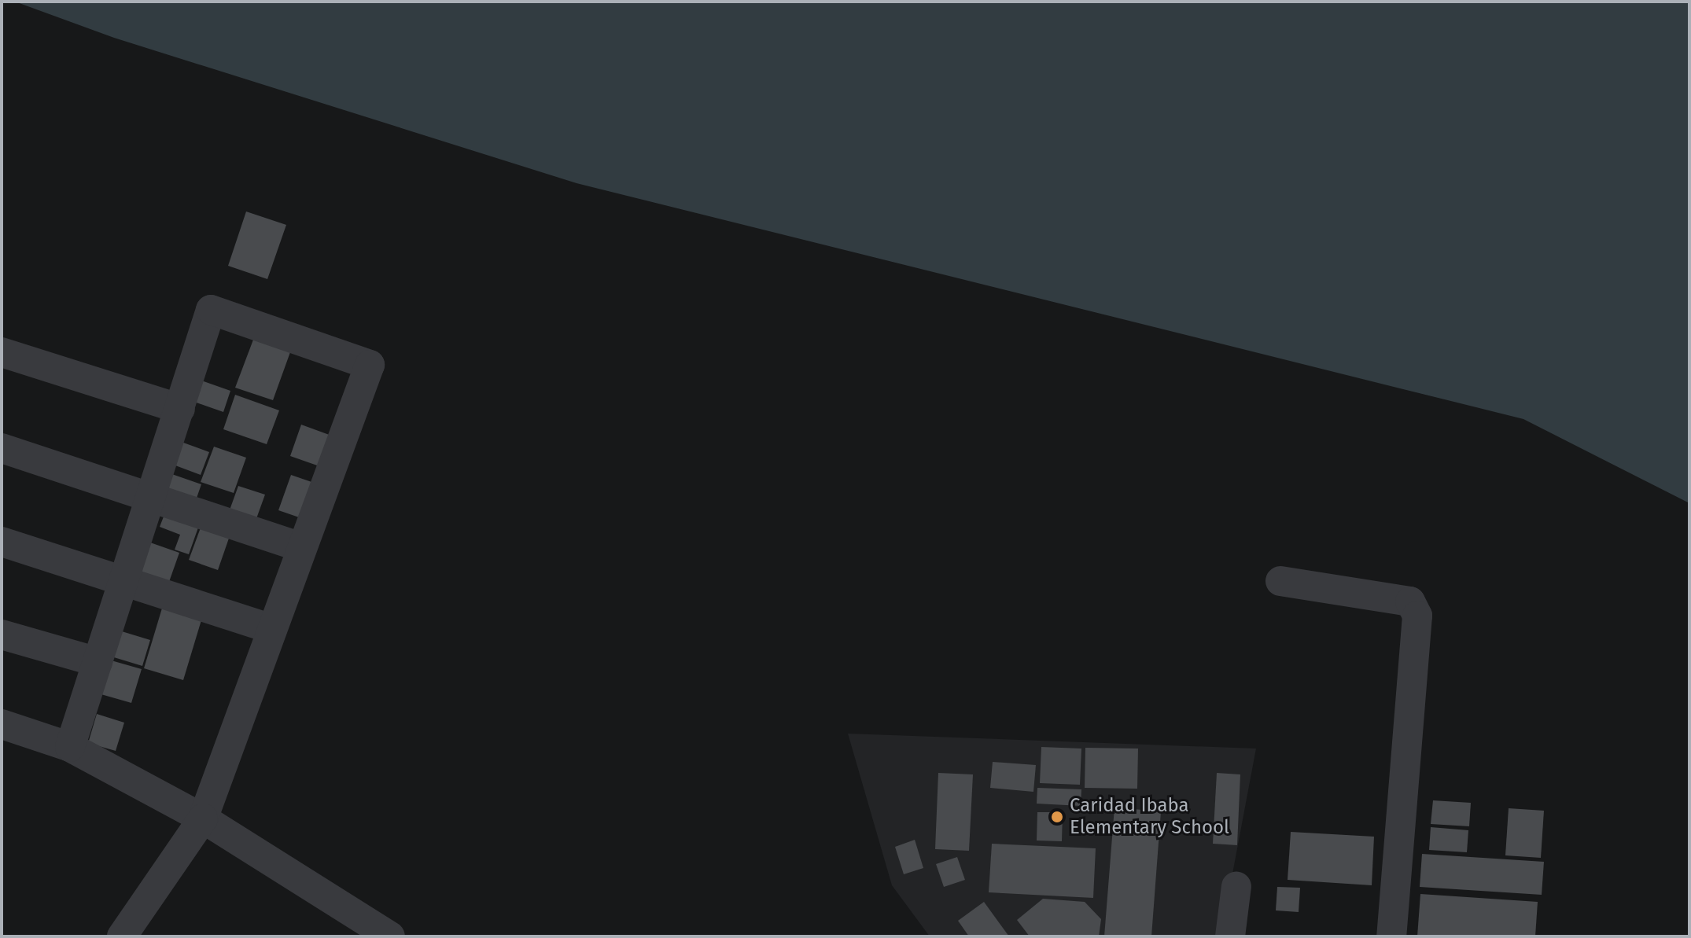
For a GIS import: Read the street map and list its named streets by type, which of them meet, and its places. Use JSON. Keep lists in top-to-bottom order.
{
  "places": ["Caridad Ibaba Elementary School"]
}
